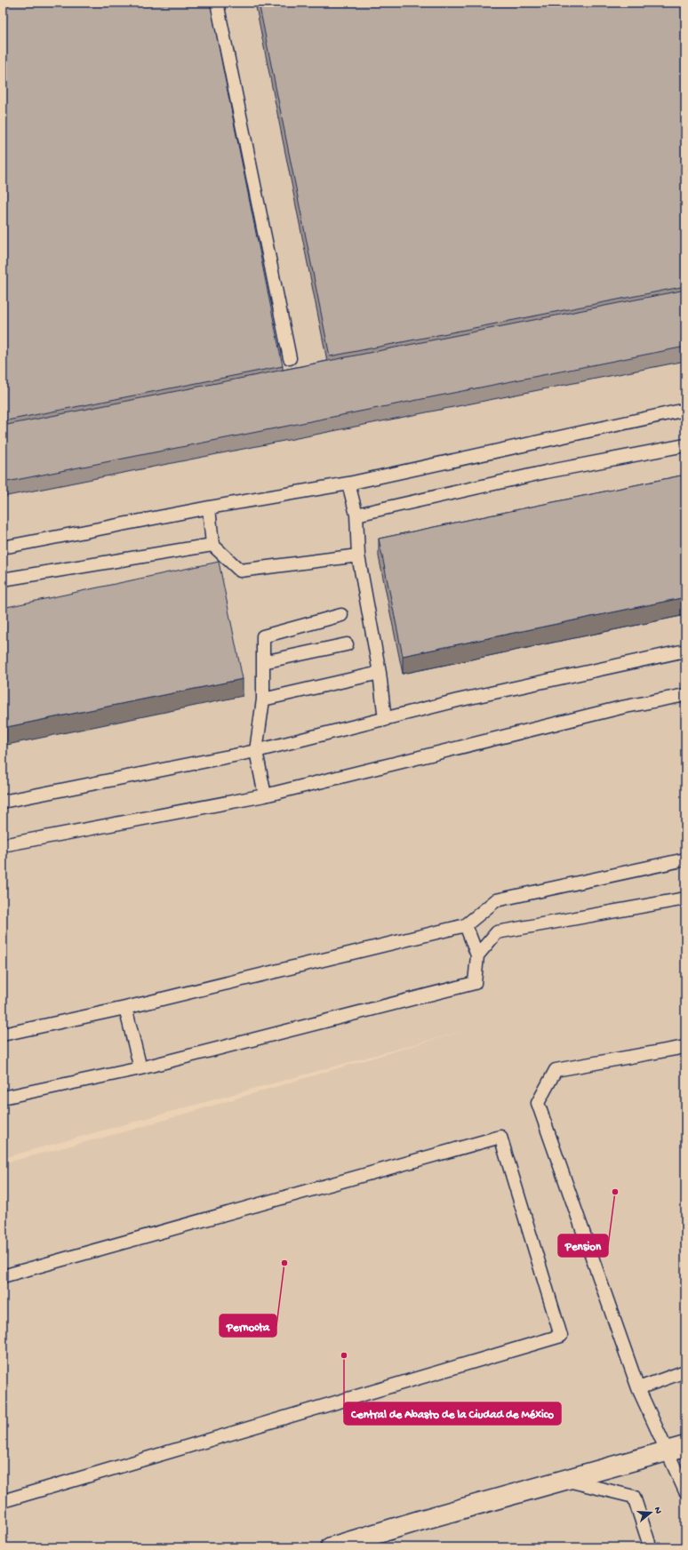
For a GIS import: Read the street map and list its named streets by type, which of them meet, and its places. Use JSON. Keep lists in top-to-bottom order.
{
  "places": ["Pension", "Pernocta", "Central de Abasto de la Ciudad de México"],
  "north": "right"
}
